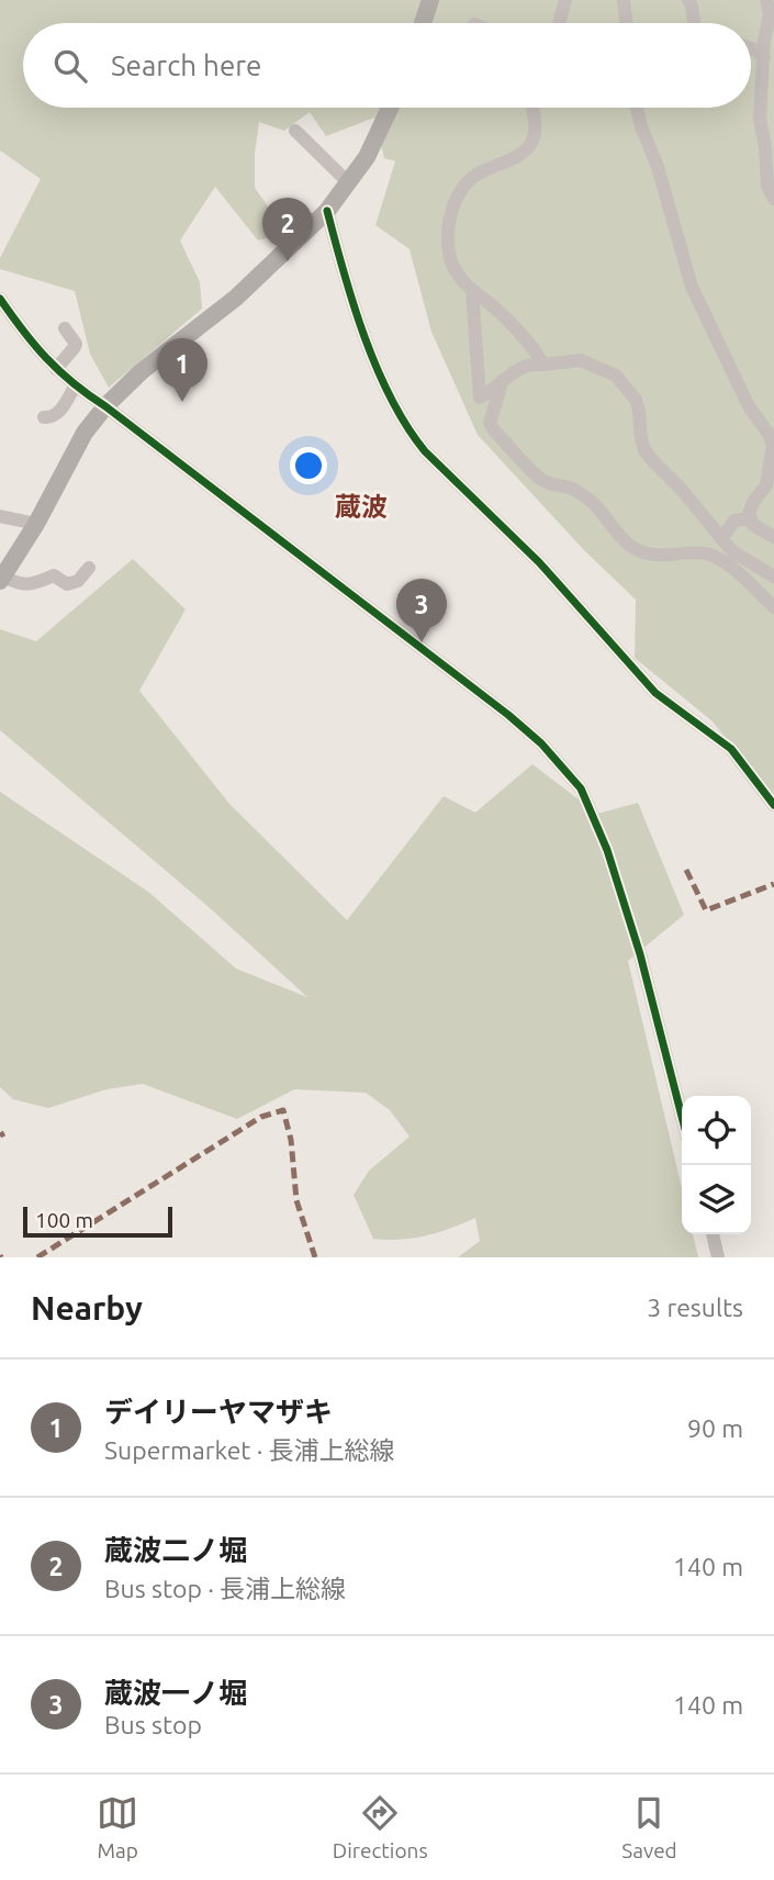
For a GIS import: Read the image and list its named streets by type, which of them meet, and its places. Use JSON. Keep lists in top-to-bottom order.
{
  "districts": ["蔵波"],
  "scale_bar": "100 m",
  "page": {
    "search": "Search here",
    "pins": ["2", "1", "3"],
    "scale": "100 m",
    "heading": ["Nearby", "3 results"],
    "list": [
      {
        "mark": "1",
        "name": "デイリーヤマザキ",
        "note": "Supermarket · 長浦上総線",
        "value": "90 m"
      },
      {
        "mark": "2",
        "name": "蔵波二ノ堀",
        "note": "Bus stop · 長浦上総線",
        "value": "140 m"
      },
      {
        "mark": "3",
        "name": "蔵波一ノ堀",
        "note": "Bus stop",
        "value": "140 m"
      }
    ],
    "nav": ["Map", "Directions", "Saved"]
  }
}
